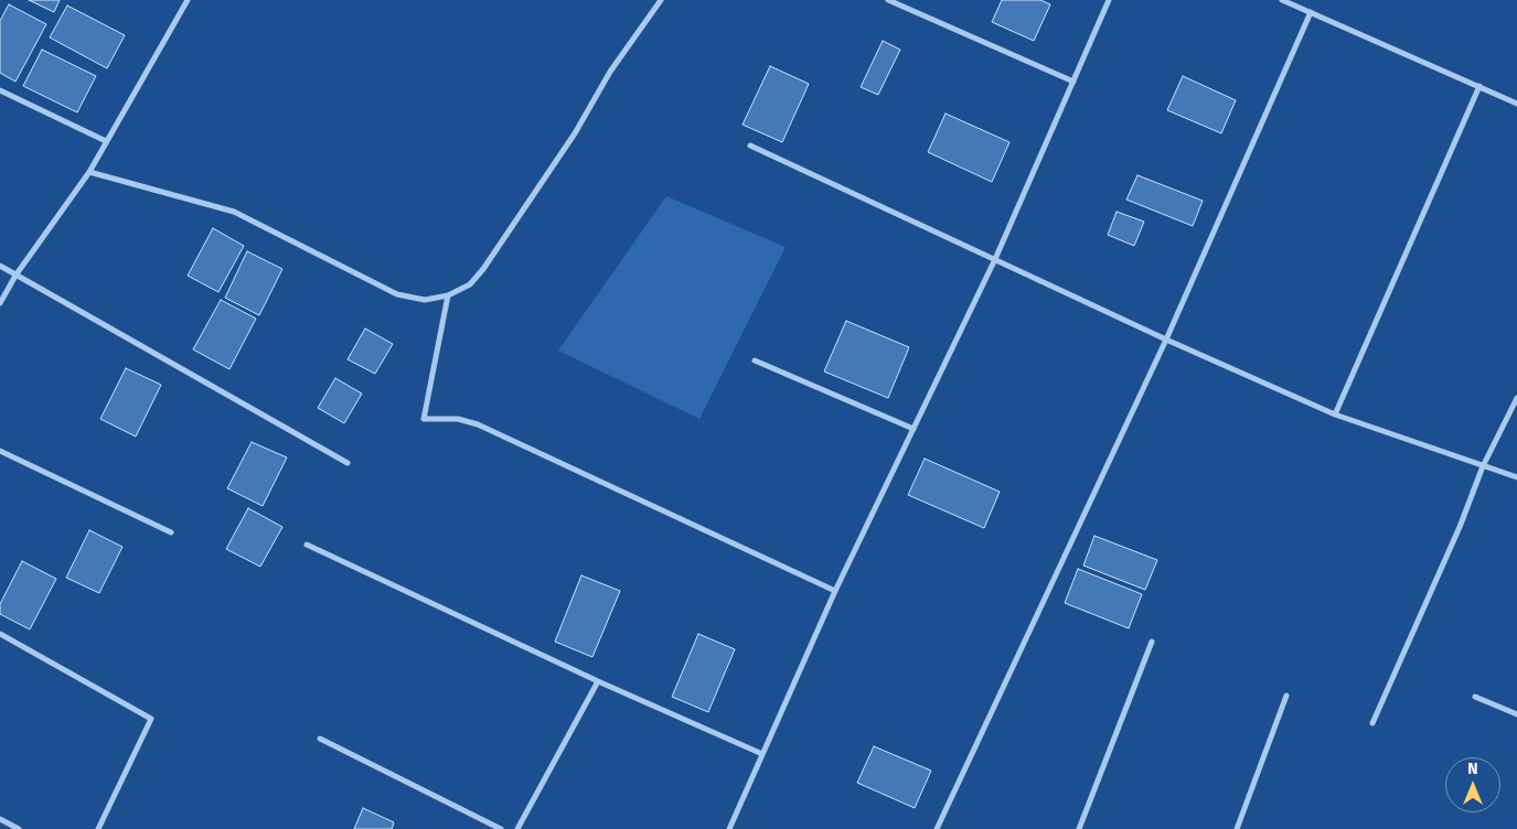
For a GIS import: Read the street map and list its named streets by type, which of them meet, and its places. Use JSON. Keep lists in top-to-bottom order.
{
  "north": "top"
}
